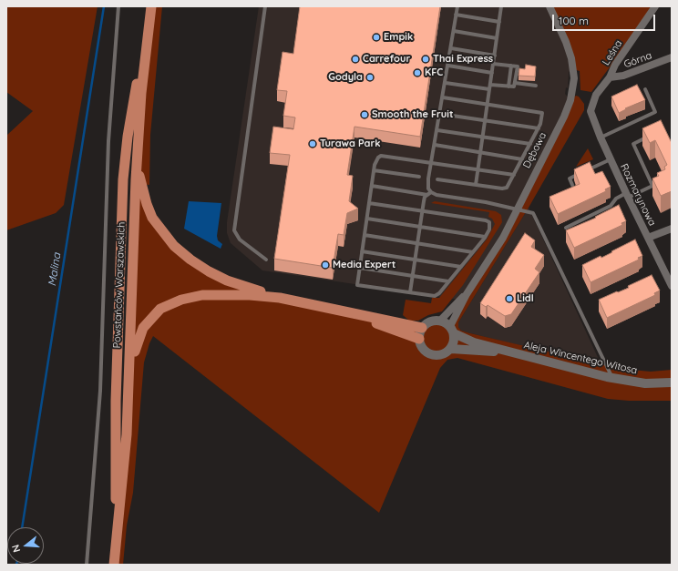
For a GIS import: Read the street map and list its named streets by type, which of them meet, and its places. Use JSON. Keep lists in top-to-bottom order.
{
  "streets": {
    "main road": ["Powstańców Warszawskich"],
    "street": [
      "Leśna",
      "Górna",
      "Dębowa",
      "Rozmarynowa",
      "Aleja Wincentego Witosa"
    ]
  },
  "crossings": [
    ["Leśna", "Górna"],
    ["Leśna", "Rozmarynowa"],
    ["Dębowa", "Aleja Wincentego Witosa"]
  ],
  "water": ["Malina"],
  "places": [
    "Empik",
    "Carrefour",
    "Thai Express",
    "KFC",
    "Godyla",
    "Smooth the Fruit",
    "Turawa Park",
    "Media Expert",
    "Lidl"
  ],
  "scale_bar": "100 m",
  "north": "left"
}
